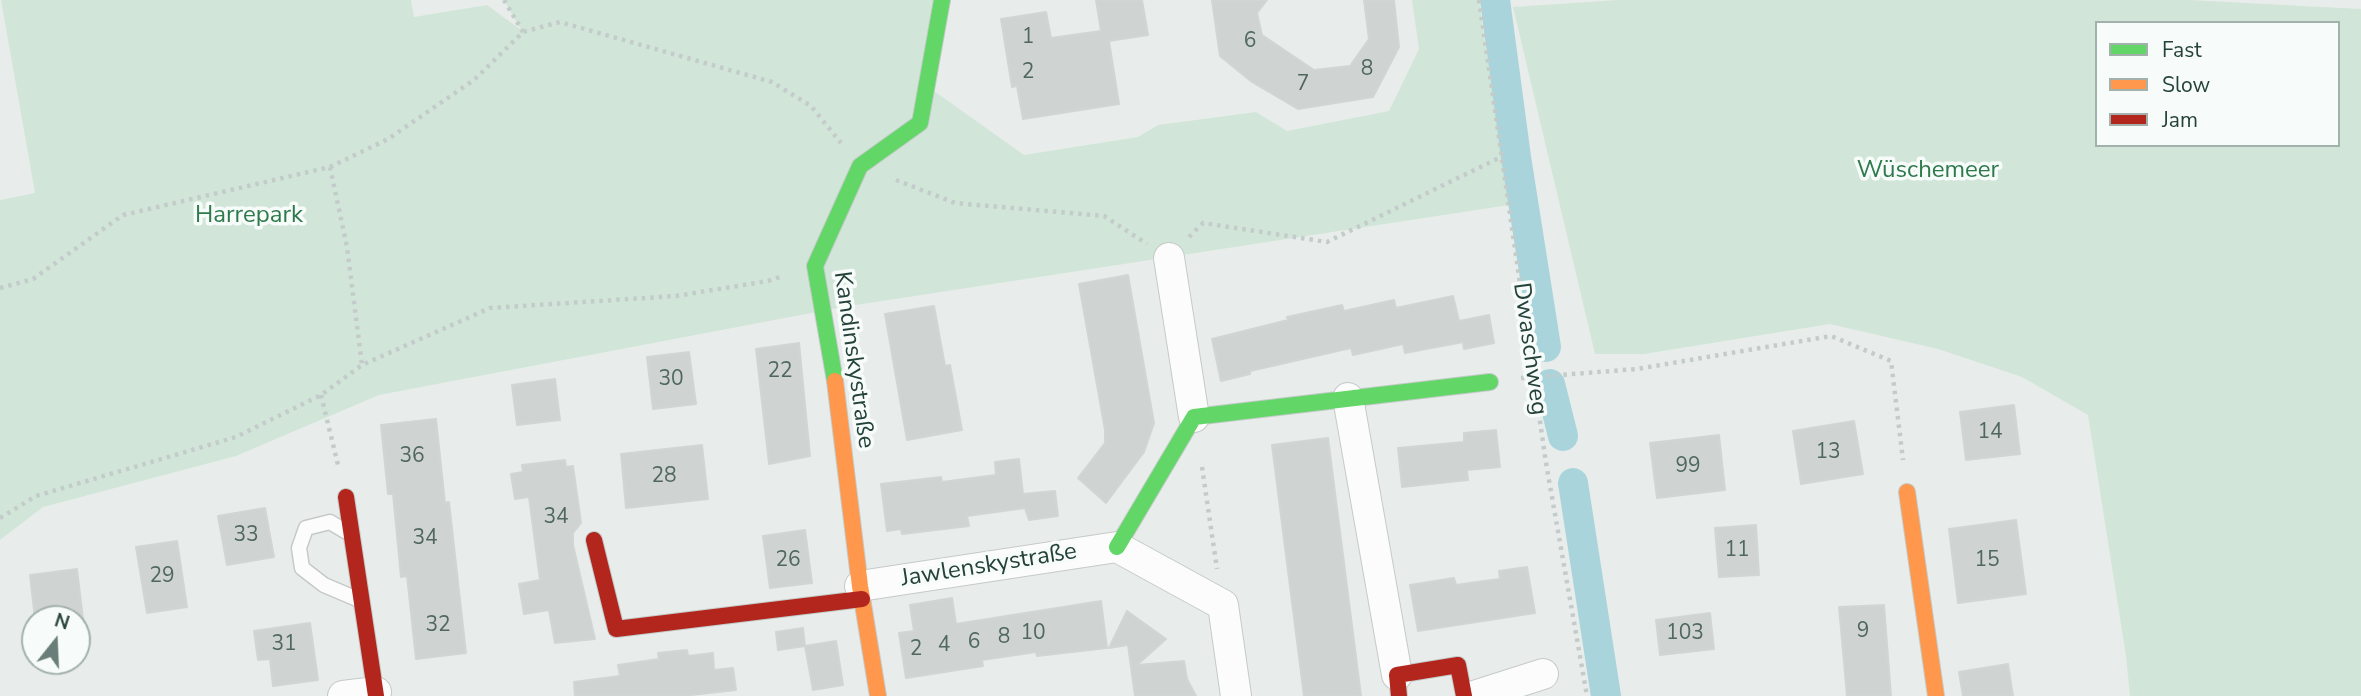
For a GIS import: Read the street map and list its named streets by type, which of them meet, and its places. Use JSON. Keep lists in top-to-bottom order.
{
  "streets": {
    "street": ["Kandinskystraße", "Jawlenskystraße"],
    "path": ["Dwaschweg"]
  },
  "crossings": [
    ["Kandinskystraße", "Jawlenskystraße"]
  ],
  "parks": ["Wüschemeer", "Harrepark"],
  "house_numbers": [
    "1",
    "6",
    "8",
    "2",
    "7",
    "22",
    "30",
    "14",
    "13",
    "36",
    "99",
    "28",
    "34",
    "33",
    "34",
    "11",
    "26",
    "15",
    "29",
    "32",
    "9",
    "10",
    "103",
    "8",
    "6",
    "31",
    "4",
    "2"
  ],
  "legend": ["Fast", "Slow", "Jam"],
  "north": "top"
}
